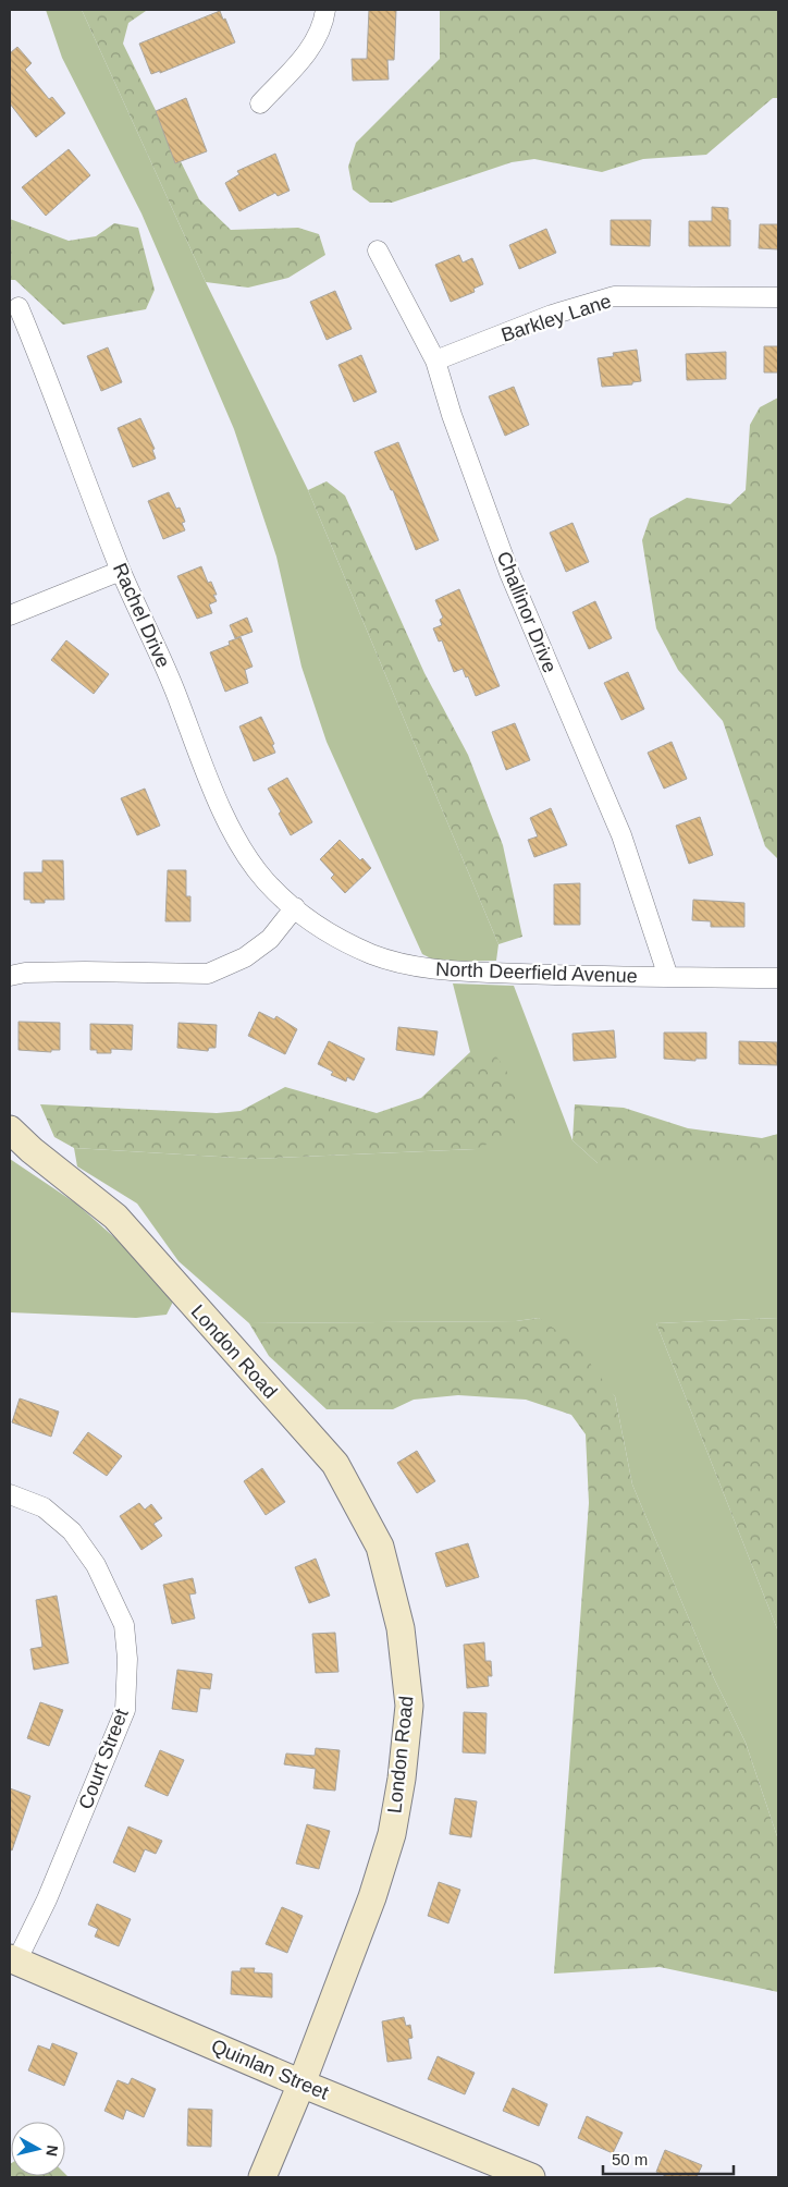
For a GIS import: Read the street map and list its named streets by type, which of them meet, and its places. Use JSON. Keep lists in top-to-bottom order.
{
  "streets": {
    "street": [
      "Barkley Lane",
      "Challinor Drive",
      "Rachel Drive",
      "North Deerfield Avenue",
      "London Road",
      "Court Street",
      "Quinlan Street"
    ]
  },
  "crossings": [
    ["Barkley Lane", "Challinor Drive"],
    ["Challinor Drive", "North Deerfield Avenue"],
    ["Rachel Drive", "North Deerfield Avenue"],
    ["London Road", "Quinlan Street"],
    ["Court Street", "Quinlan Street"]
  ],
  "scale_bar": "50 m",
  "north": "right"
}
